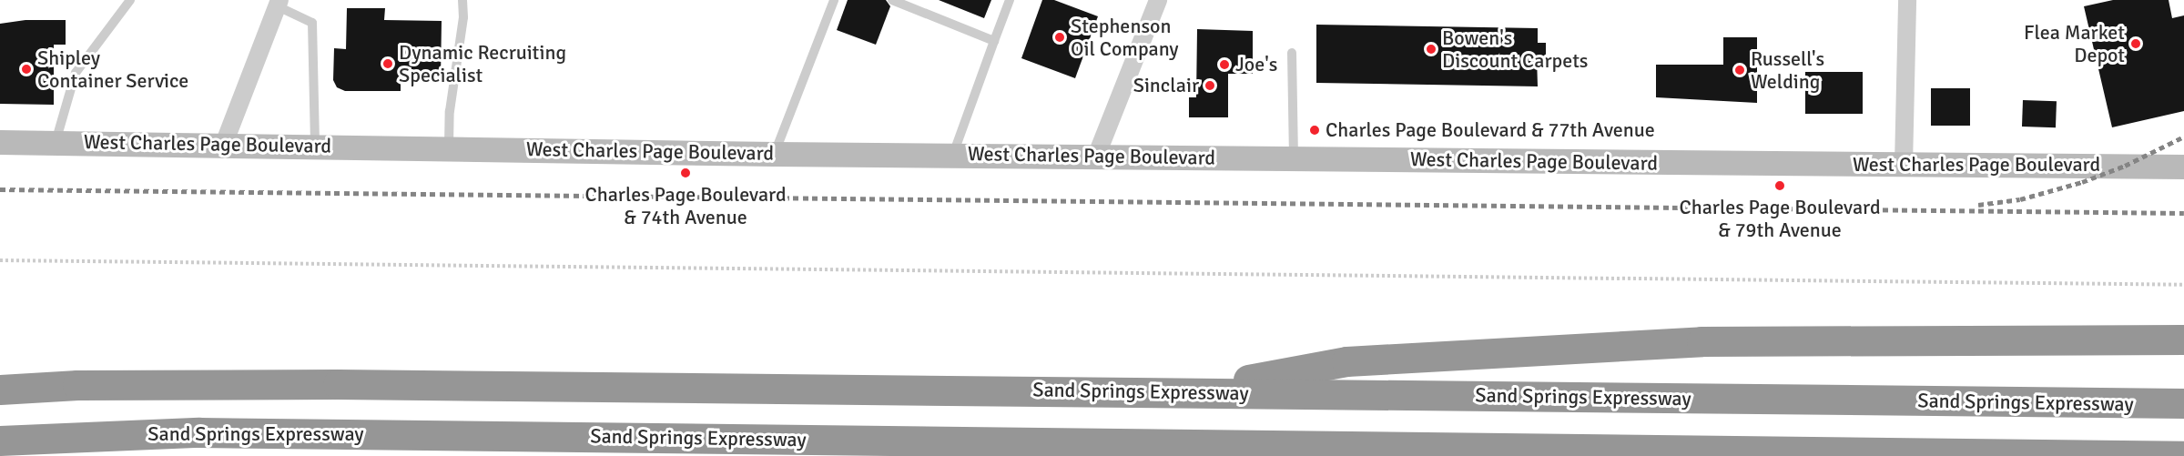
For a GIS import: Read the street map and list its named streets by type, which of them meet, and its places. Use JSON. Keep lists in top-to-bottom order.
{
  "streets": {
    "highway": ["Sand Springs Expressway"],
    "main road": ["West Charles Page Boulevard"]
  },
  "places": [
    "Stephenson Oil Company",
    "Flea Market Depot",
    "Bowen's Discount Carpets",
    "Dynamic Recruiting Specialist",
    "Joe's",
    "Shipley Container Service",
    "Russell's Welding",
    "Sinclair",
    "Charles Page Boulevard & 77th Avenue",
    "Charles Page Boulevard & 74th Avenue",
    "Charles Page Boulevard & 79th Avenue"
  ]
}
